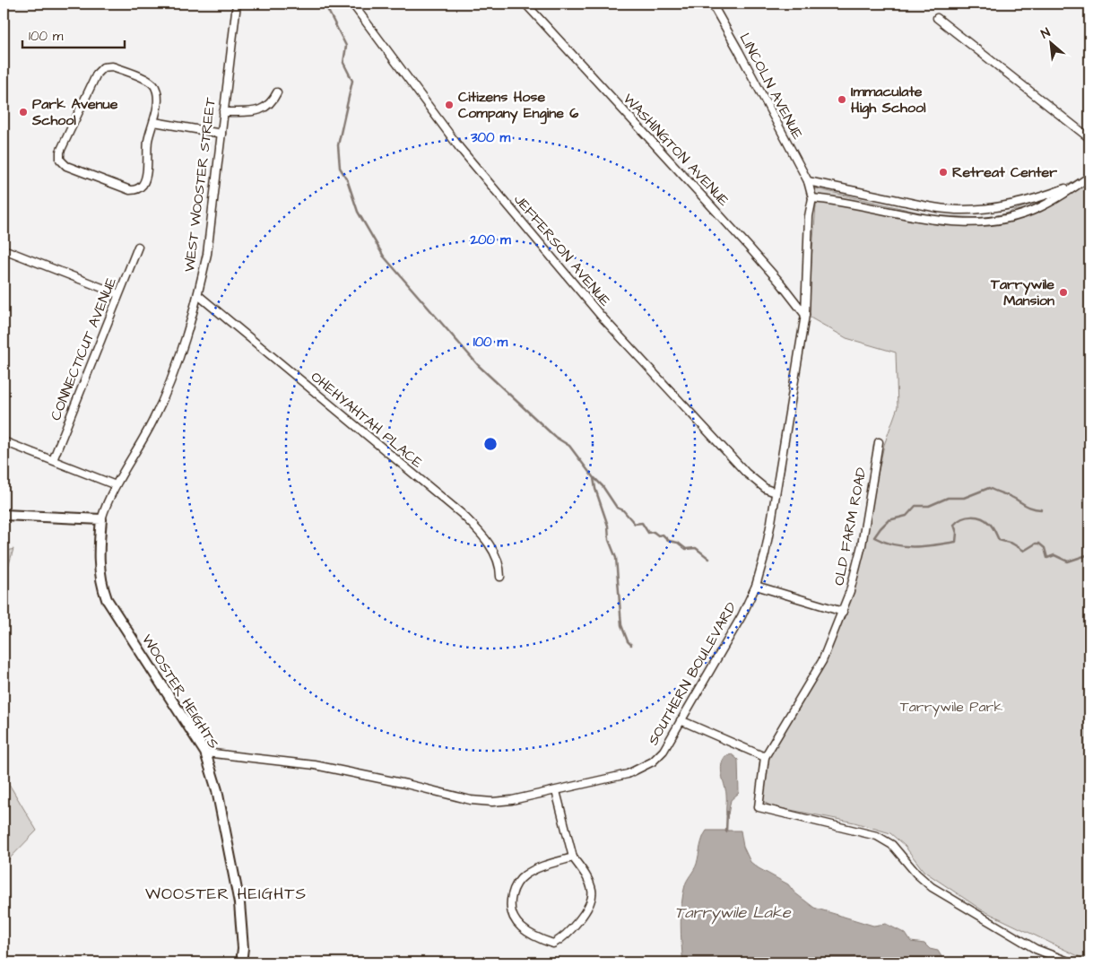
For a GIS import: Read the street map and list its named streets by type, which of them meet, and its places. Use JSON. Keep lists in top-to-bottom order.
{
  "streets": {
    "main road": ["WOOSTER HEIGHTS"],
    "street": [
      "LINCOLN AVENUE",
      "WASHINGTON AVENUE",
      "WEST WOOSTER STREET",
      "JEFFERSON AVENUE",
      "CONNECTICUT AVENUE",
      "OHEHYAHTAH PLACE",
      "OLD FARM ROAD",
      "SOUTHERN BOULEVARD"
    ]
  },
  "crossings": [
    ["LINCOLN AVENUE", "SOUTHERN BOULEVARD"],
    ["WASHINGTON AVENUE", "SOUTHERN BOULEVARD"],
    ["WEST WOOSTER STREET", "OHEHYAHTAH PLACE"],
    ["WEST WOOSTER STREET", "WOOSTER HEIGHTS"],
    ["JEFFERSON AVENUE", "SOUTHERN BOULEVARD"],
    ["SOUTHERN BOULEVARD", "WOOSTER HEIGHTS"]
  ],
  "districts": ["WOOSTER HEIGHTS"],
  "water": ["Tarrywile Lake"],
  "parks": ["Tarrywile Park"],
  "places": [
    "Immaculate High School",
    "Citizens Hose Company Engine 6",
    "Park Avenue School",
    "Retreat Center",
    "Tarrywile Mansion"
  ],
  "scale_bar": "100 m",
  "north": "top left",
  "rings": ["300 m", "200 m", "100 m"]
}
